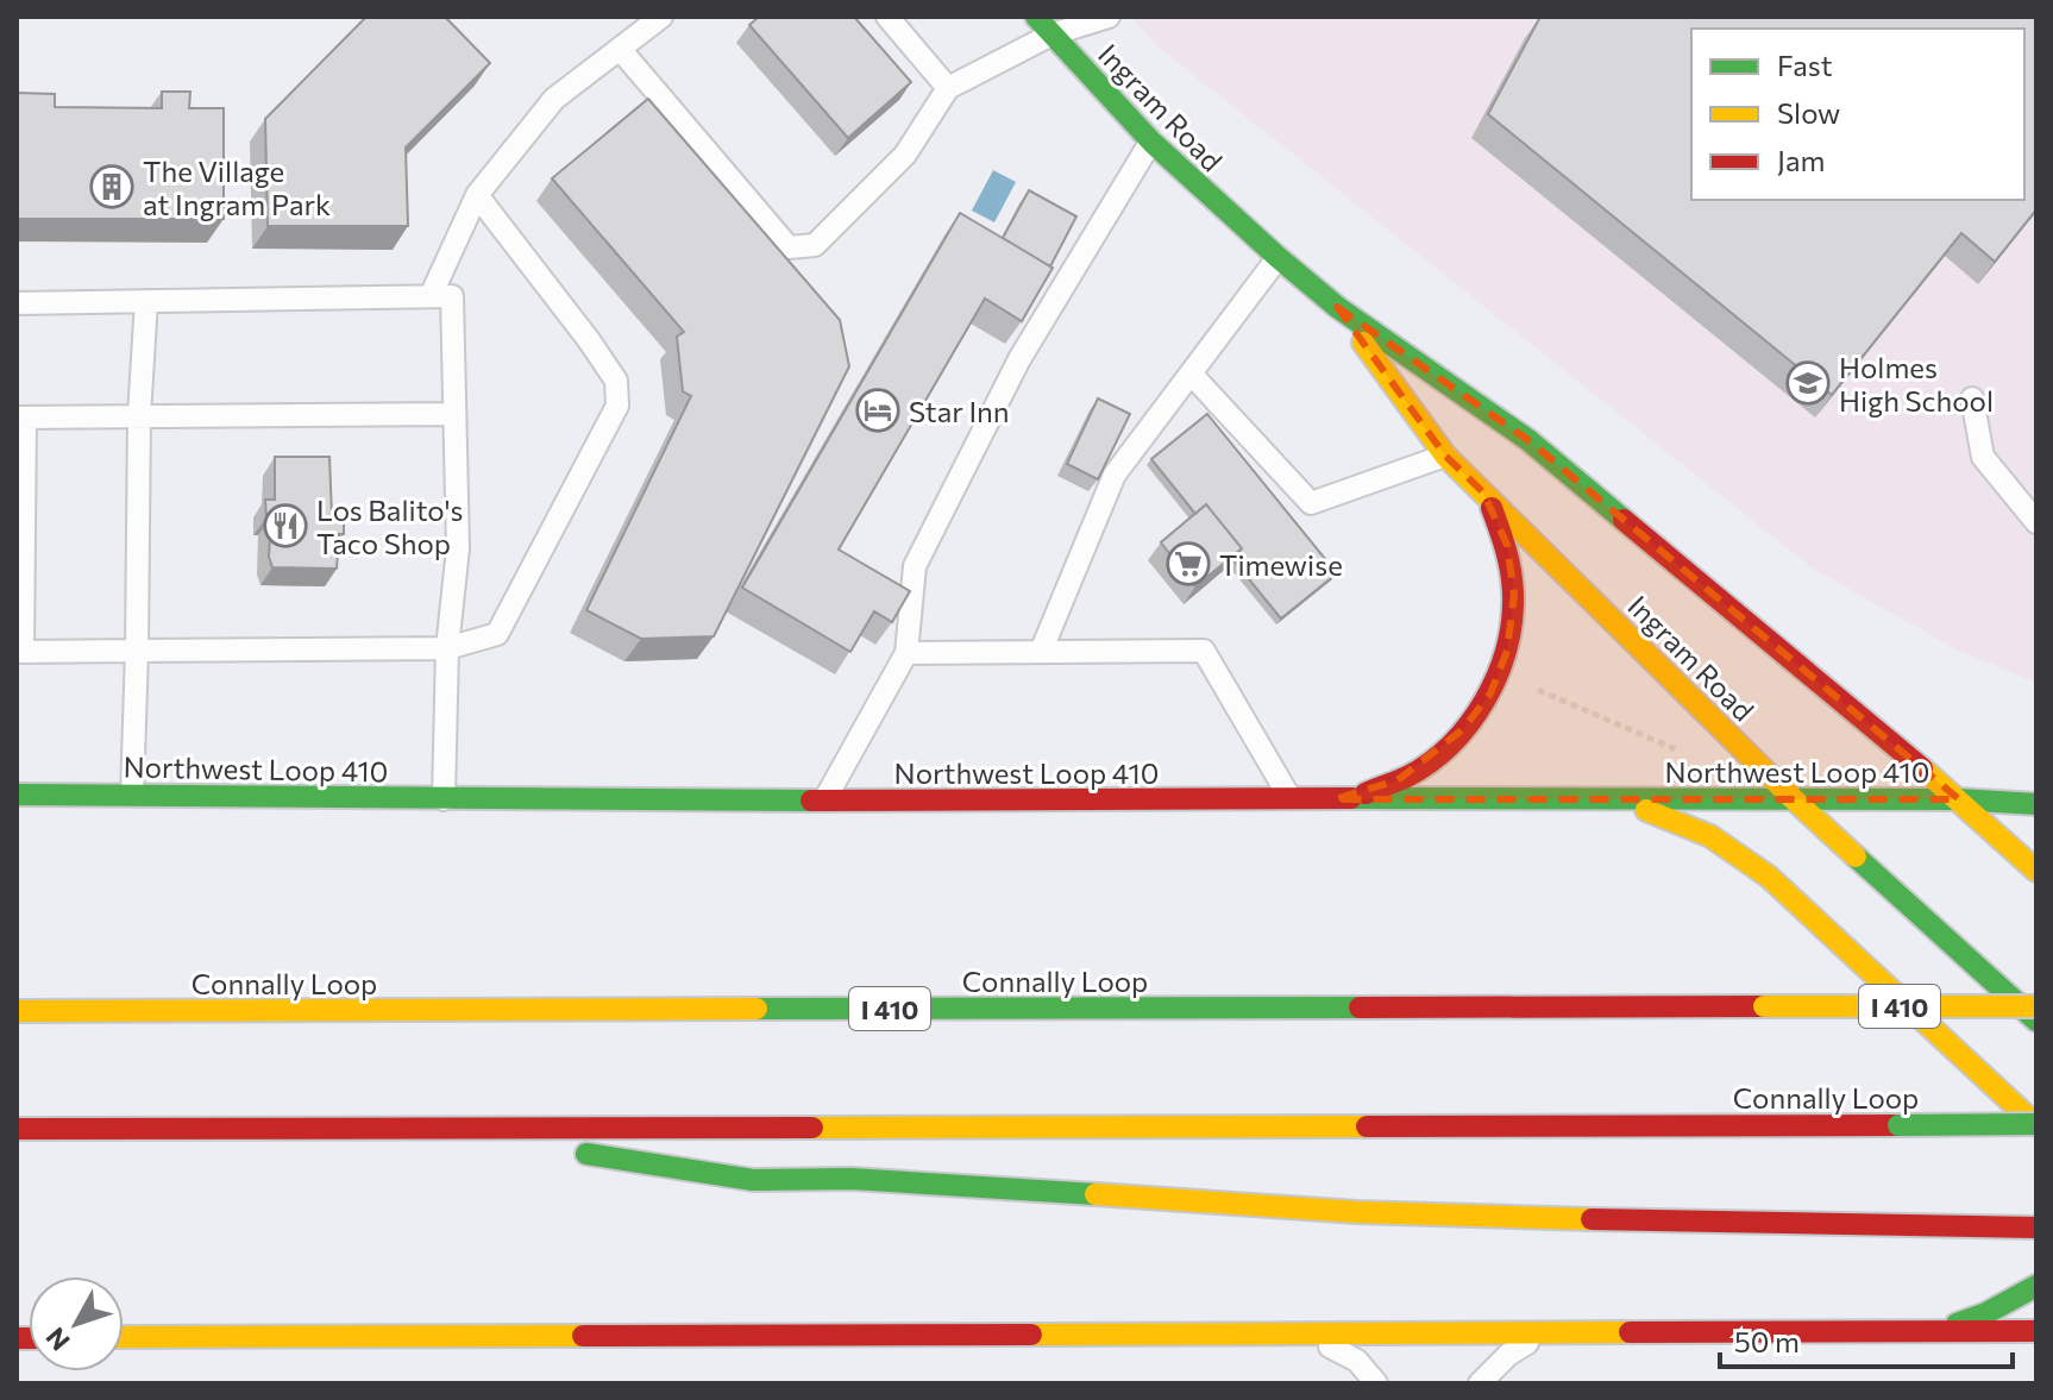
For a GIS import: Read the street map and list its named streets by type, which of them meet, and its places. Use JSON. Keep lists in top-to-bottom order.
{
  "streets": {
    "main road": [
      "Ingram Road",
      "Northwest Loop 410",
      "Connally Loop",
      "I 410"
    ]
  },
  "crossings": [
    ["Ingram Road", "Northwest Loop 410"]
  ],
  "places": {
    "building": ["The Village at Ingram Park"],
    "school or university": ["Holmes High School"],
    "hotel": ["Star Inn"],
    "restaurant": ["Los Balito's Taco Shop"],
    "supermarket": ["Timewise"]
  },
  "legend": ["Fast", "Slow", "Jam"],
  "scale_bar": "50 m",
  "north": "bottom left"
}
